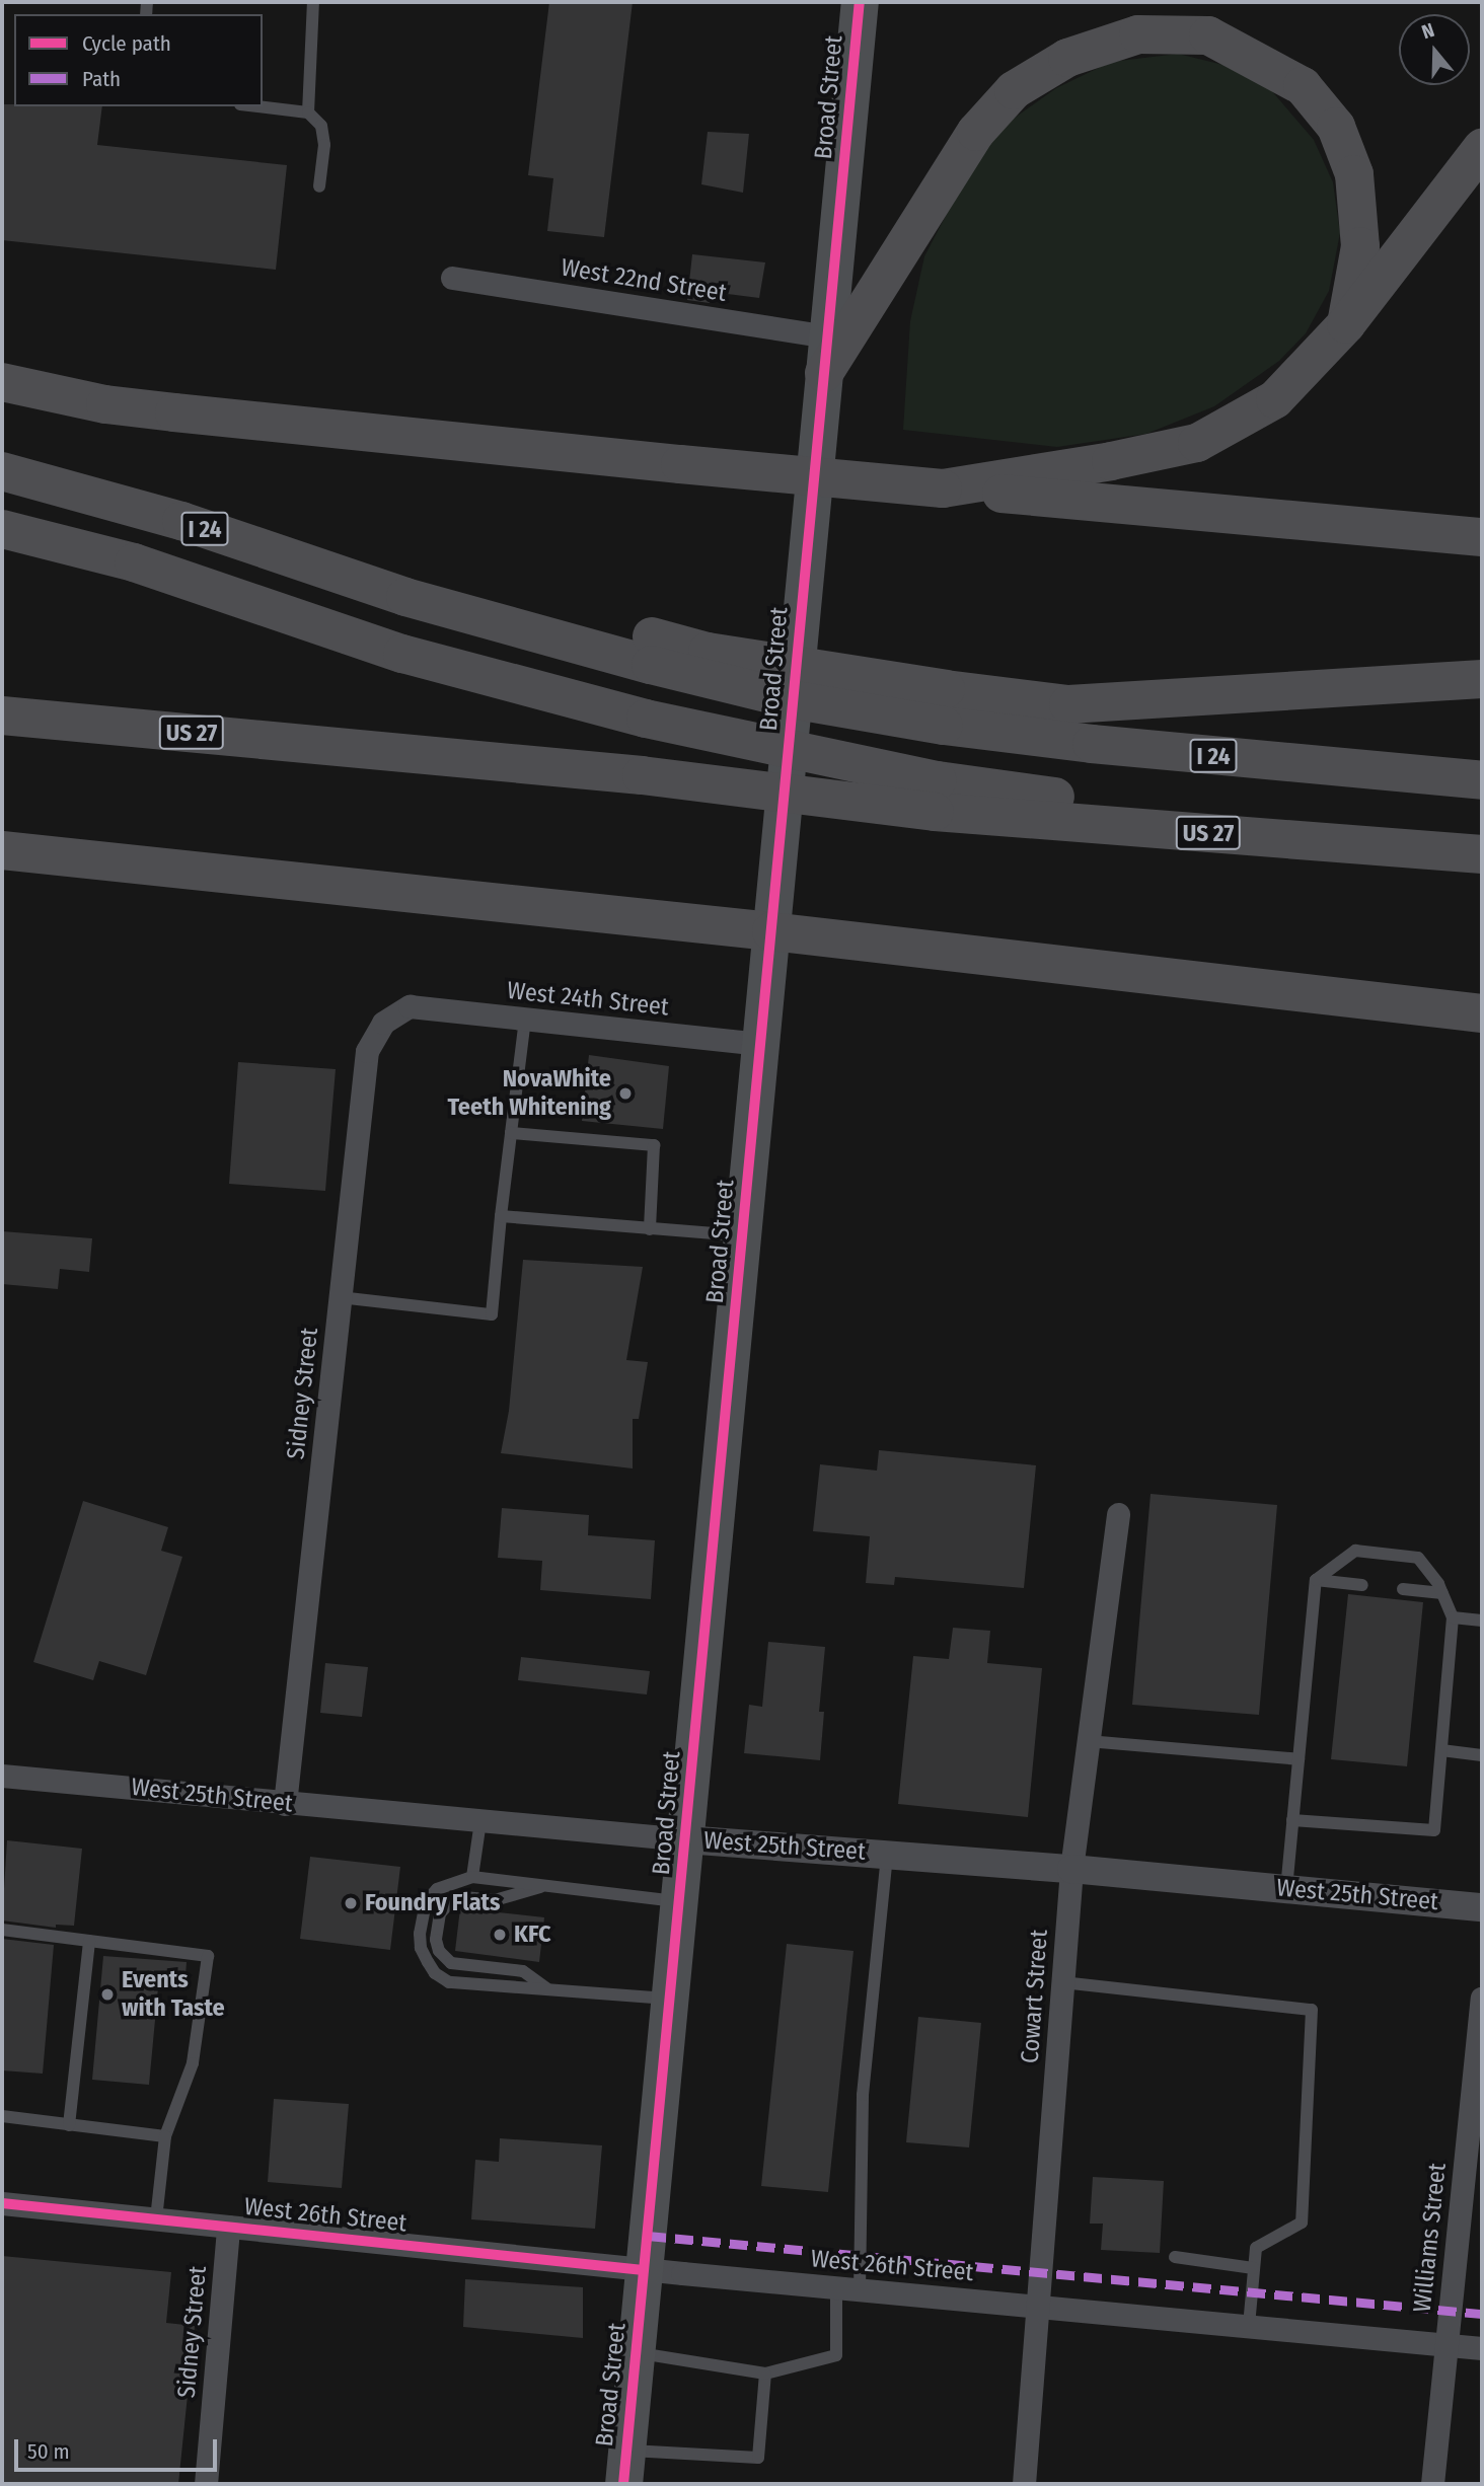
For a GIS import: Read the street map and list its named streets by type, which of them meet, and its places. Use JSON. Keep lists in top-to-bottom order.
{
  "streets": {
    "highway": ["I 24", "US 27"],
    "main road": ["Broad Street"],
    "street": [
      "West 22nd Street",
      "West 24th Street",
      "Sidney Street",
      "West 25th Street",
      "Cowart Street",
      "West 26th Street",
      "Williams Street"
    ]
  },
  "crossings": [
    ["Broad Street", "West 22nd Street"],
    ["Broad Street", "West 24th Street"],
    ["Broad Street", "West 25th Street"],
    ["Broad Street", "West 26th Street"],
    ["I 24", "US 27"],
    ["West 24th Street", "Sidney Street"],
    ["Sidney Street", "West 25th Street"],
    ["Sidney Street", "West 26th Street"],
    ["West 25th Street", "Cowart Street"],
    ["Cowart Street", "West 26th Street"],
    ["West 26th Street", "Williams Street"]
  ],
  "places": [
    "NovaWhite Teeth Whitening",
    "Foundry Flats",
    "KFC",
    "Events with Taste"
  ],
  "legend": ["Cycle path", "Path"],
  "scale_bar": "50 m",
  "north": "top"
}
